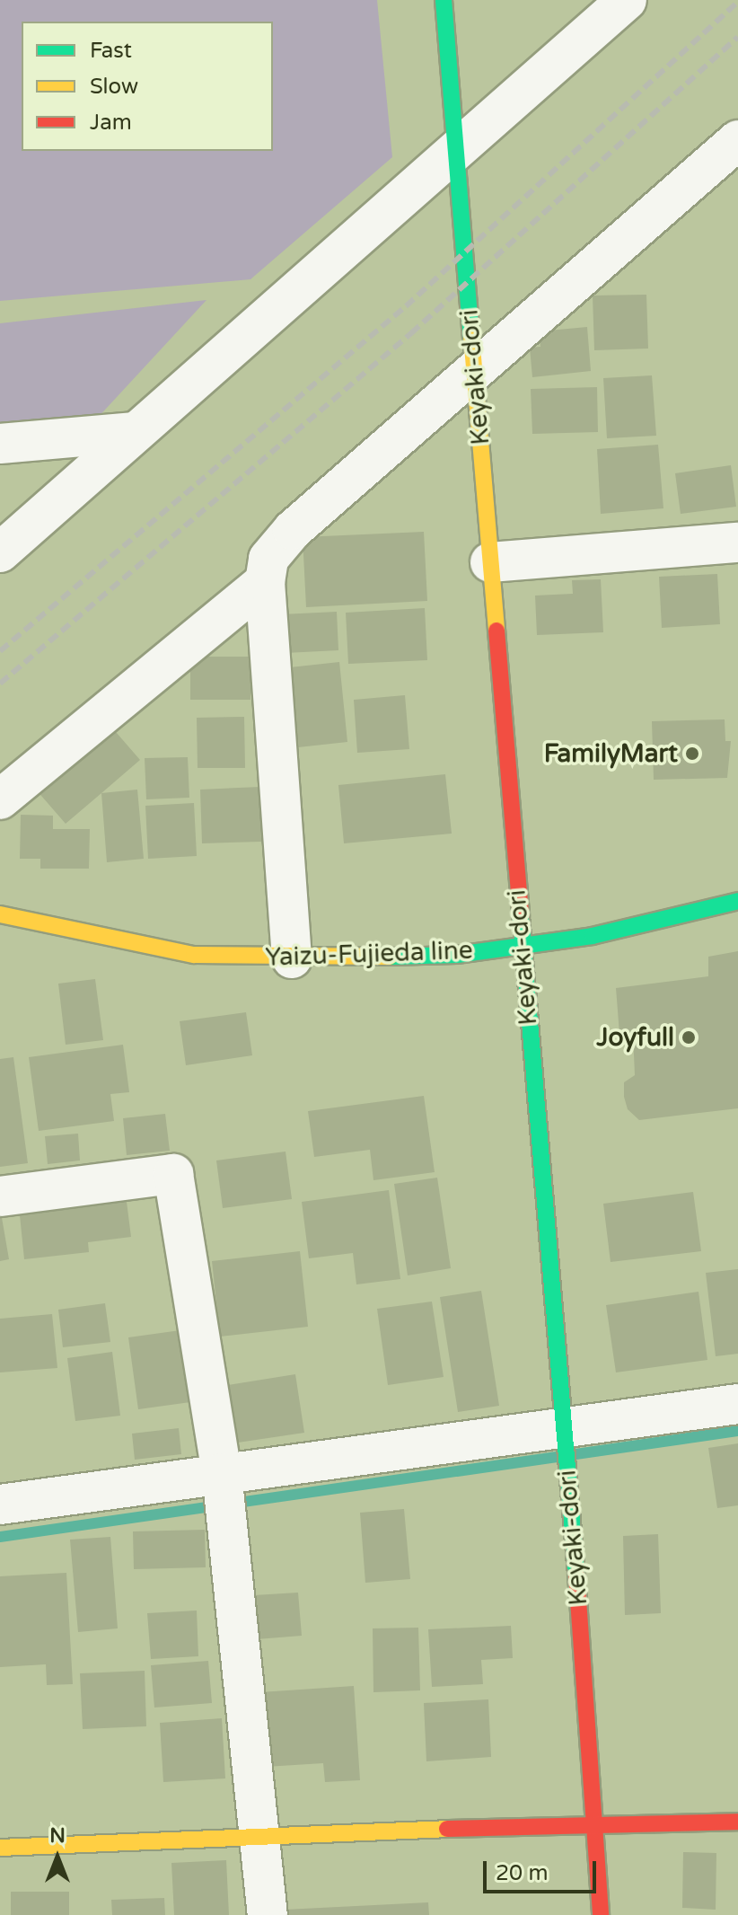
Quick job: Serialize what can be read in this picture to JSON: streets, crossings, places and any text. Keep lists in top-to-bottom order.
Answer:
{
  "streets": {
    "street": ["Keyaki-dori", "Yaizu-Fujieda line"]
  },
  "crossings": [
    ["Keyaki-dori", "Yaizu-Fujieda line"]
  ],
  "places": ["FamilyMart", "Joyfull"],
  "legend": ["Fast", "Slow", "Jam"],
  "scale_bar": "20 m",
  "north": "top"
}
